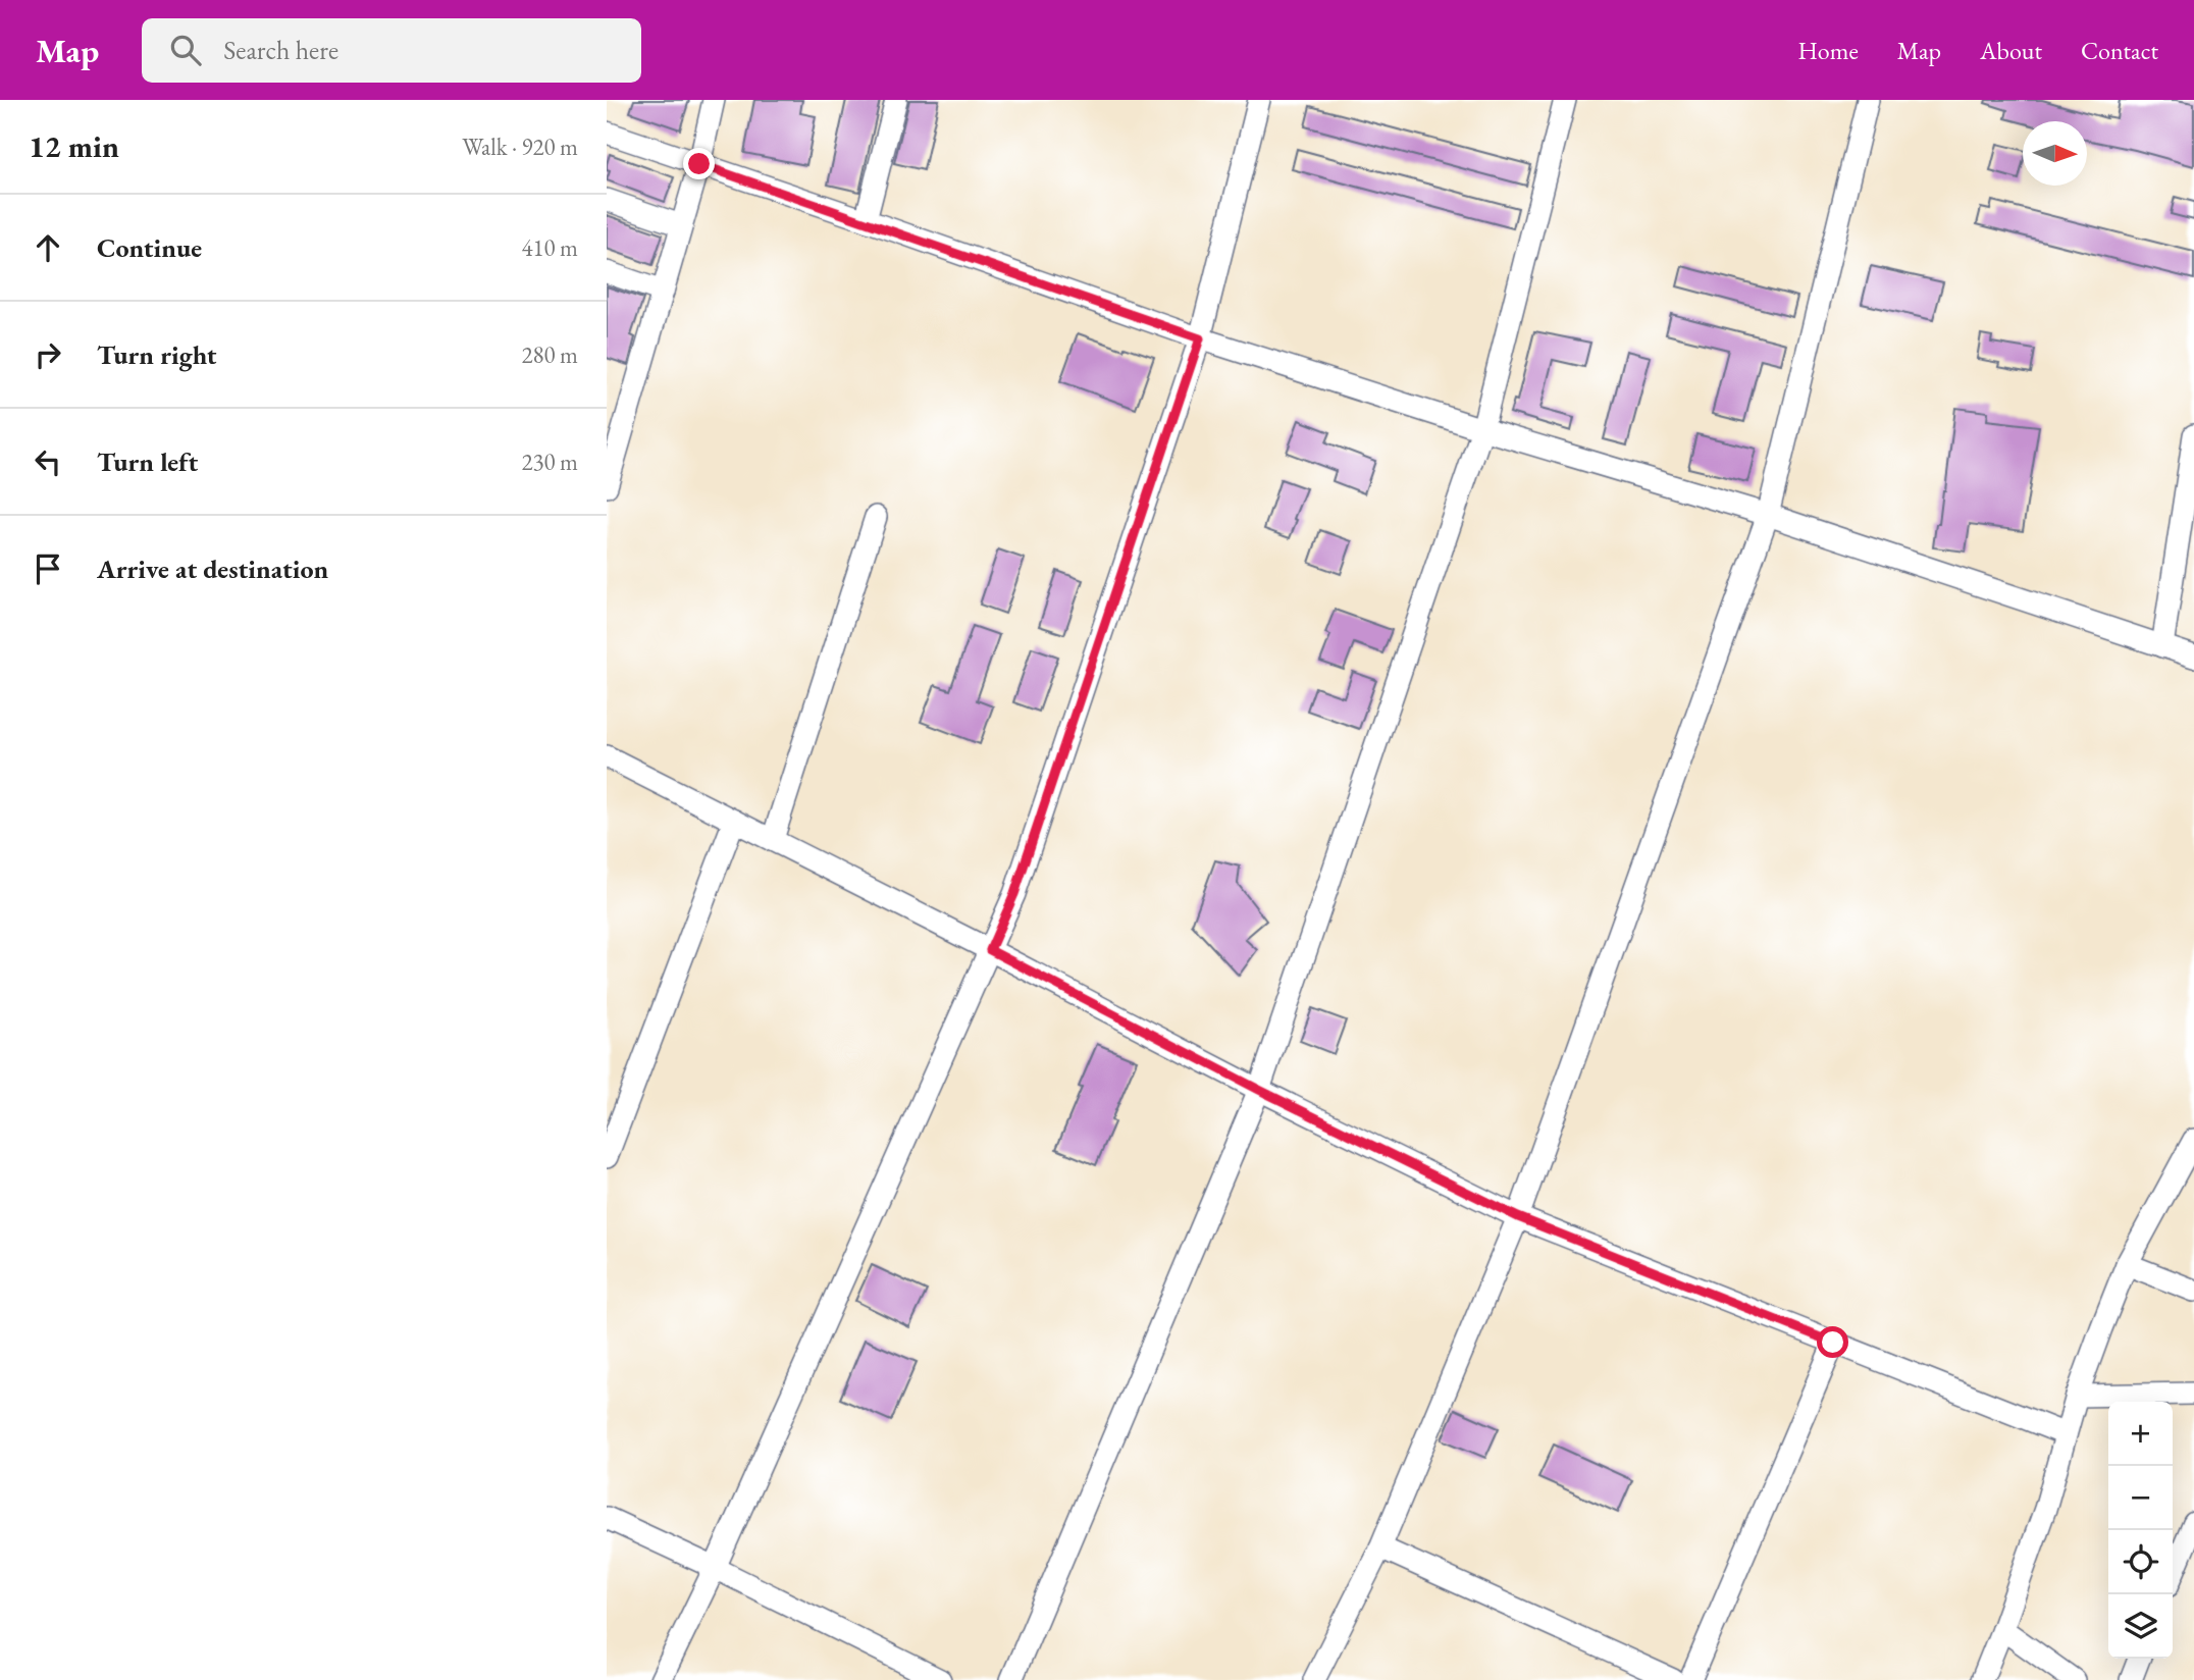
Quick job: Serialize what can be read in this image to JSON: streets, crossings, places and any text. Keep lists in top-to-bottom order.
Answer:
{
  "north": "right",
  "page": {
    "header": "Map",
    "search": "Search here",
    "nav": [
      "Home",
      "Map",
      "About",
      "Contact"
    ],
    "heading": ["12 min", "Walk · 920 m"],
    "list": [
      ["Continue", "410 m"],
      ["Turn right", "280 m"],
      ["Turn left", "230 m"],
      "Arrive at destination"
    ],
    "map_buttons": ["+", "−"]
  }
}
